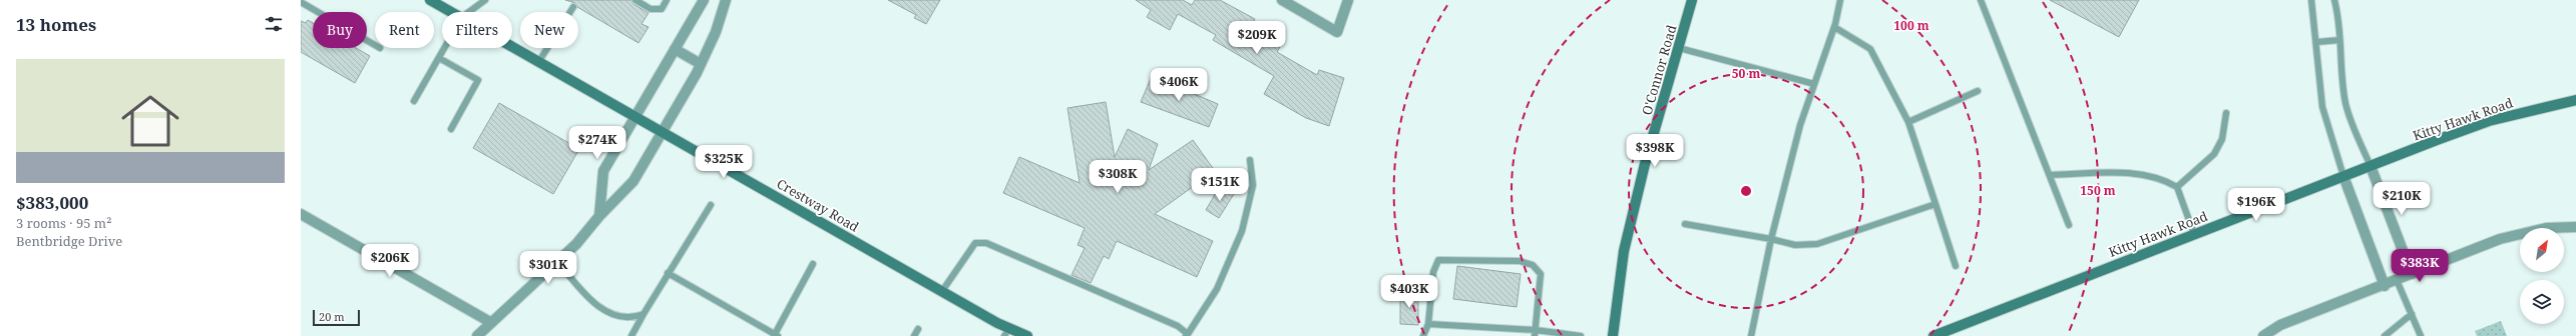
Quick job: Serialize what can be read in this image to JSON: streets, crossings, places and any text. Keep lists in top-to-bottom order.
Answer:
{
  "streets": {
    "main road": ["O'Connor Road", "Kitty Hawk Road", "Crestway Road"]
  },
  "scale_bar": "20 m",
  "north": "top right",
  "page": {
    "heading": "13 homes",
    "chip": [
      "Buy",
      "Rent",
      "Filters",
      "New"
    ],
    "price": [
      "$209K",
      "$406K",
      "$274K",
      "$398K",
      "$325K",
      "$308K",
      "$151K",
      "$210K",
      "$196K",
      "$206K",
      "$383K",
      "$301K",
      "$403K"
    ],
    "list": [
      {
        "name": "$383,000",
        "note": "3 rooms · 95 m² · Bentbridge Drive"
      }
    ],
    "scale": "20 m"
  },
  "rings": ["100 m", "50 m", "150 m"]
}
